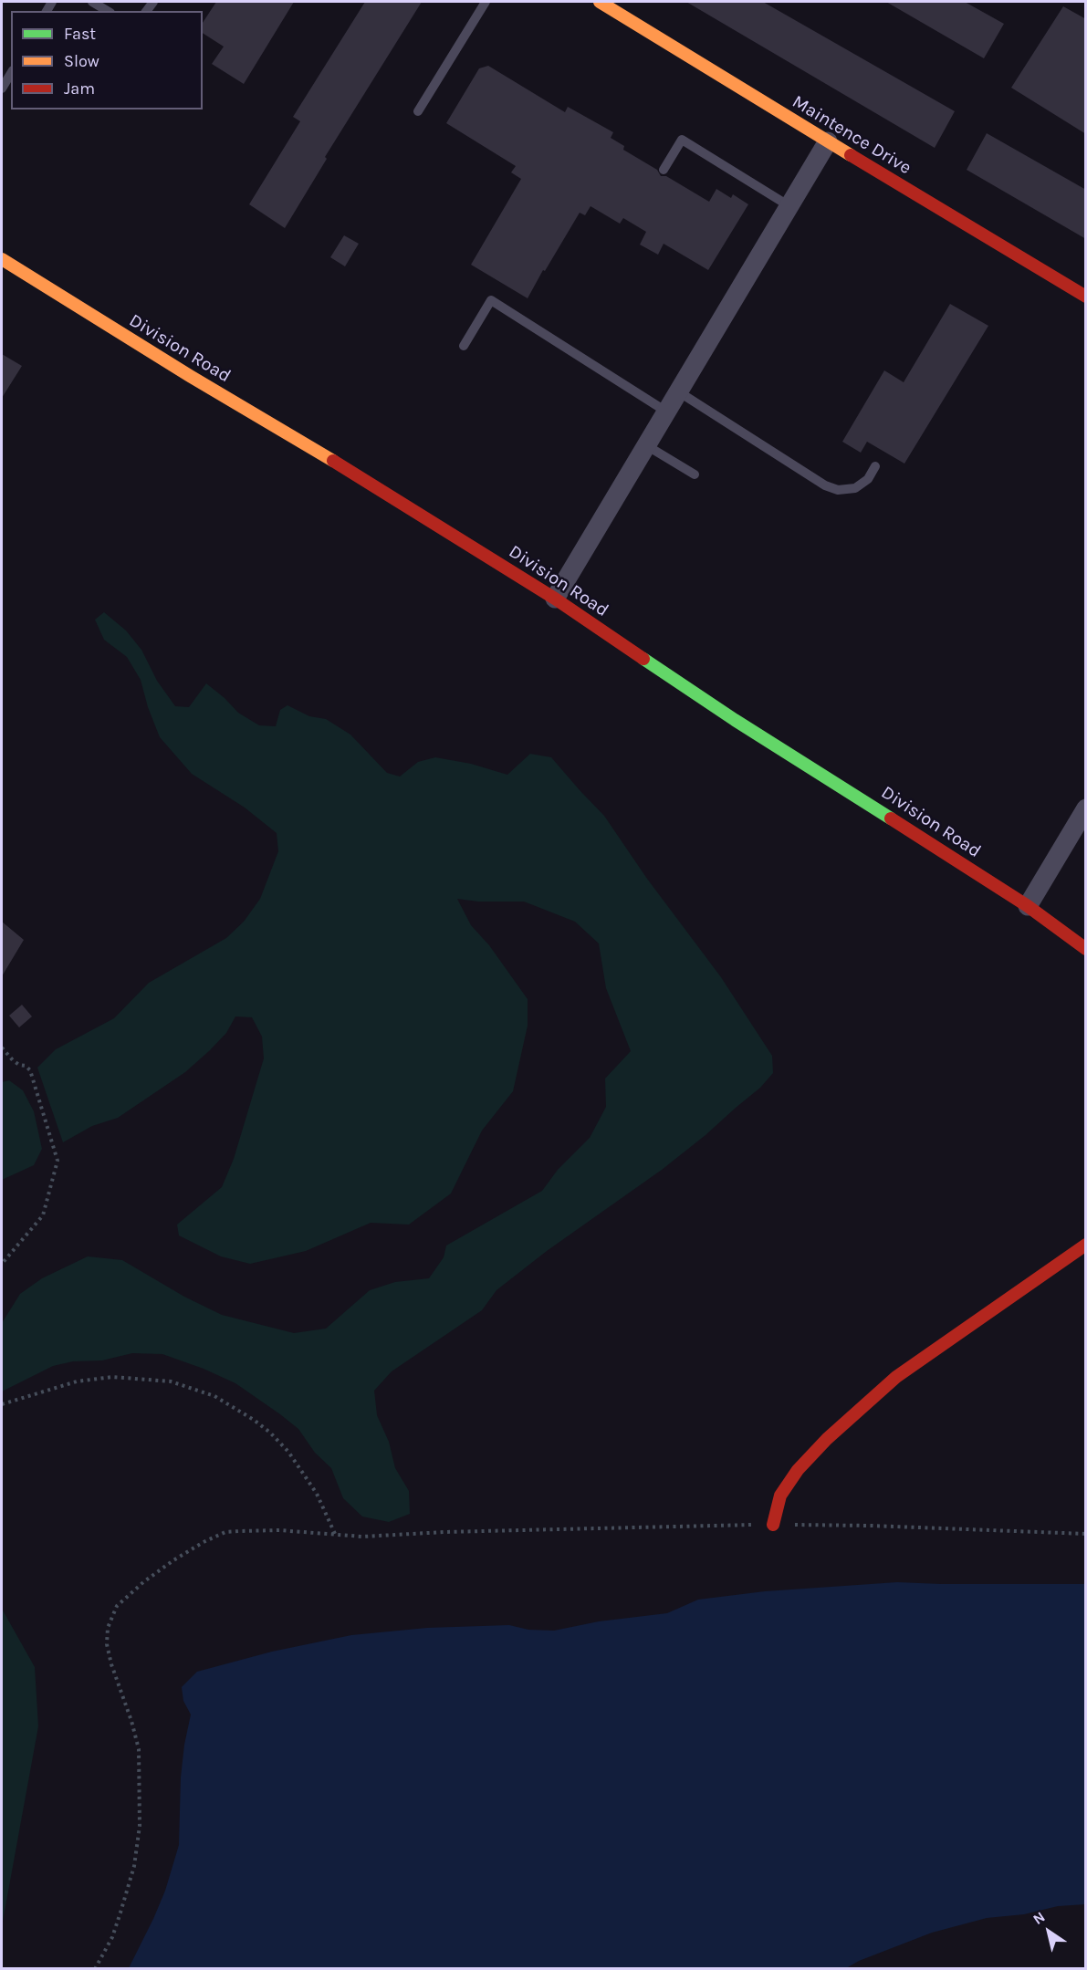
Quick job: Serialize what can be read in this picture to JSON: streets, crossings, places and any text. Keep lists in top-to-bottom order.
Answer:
{
  "streets": {
    "street": ["Maintence Drive", "Division Road"]
  },
  "legend": ["Fast", "Slow", "Jam"],
  "north": "top left"
}
